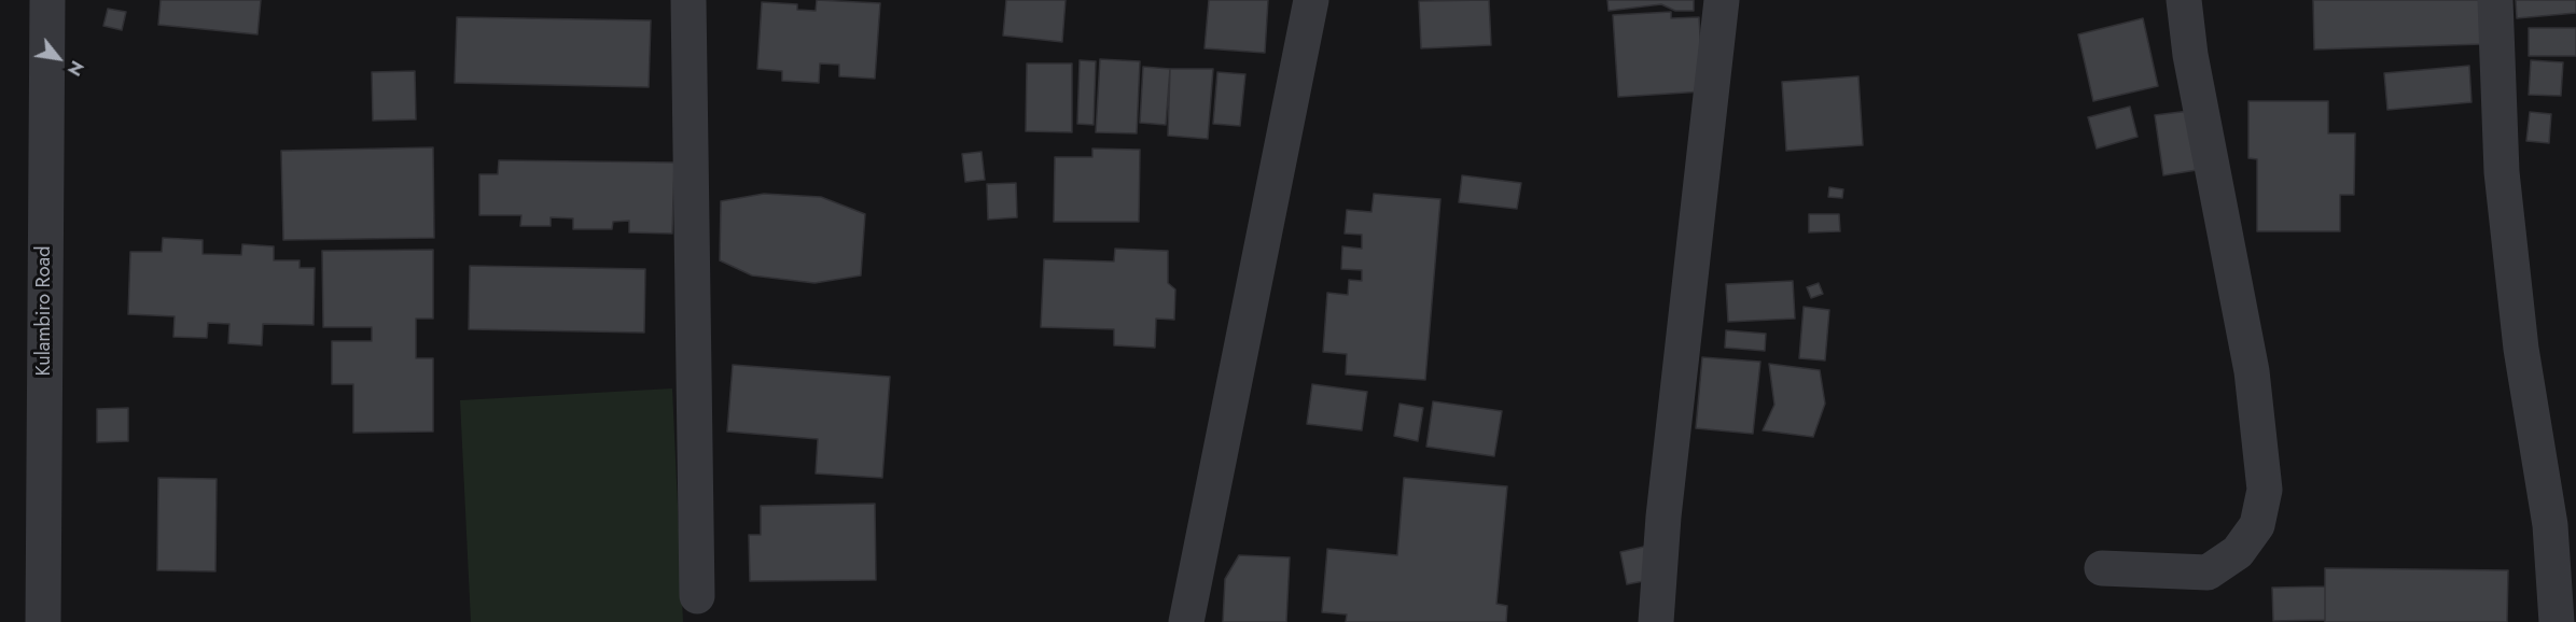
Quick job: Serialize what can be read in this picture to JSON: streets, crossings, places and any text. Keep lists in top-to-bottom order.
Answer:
{
  "streets": {
    "street": ["Kulambiro Road"]
  },
  "north": "bottom right"
}
